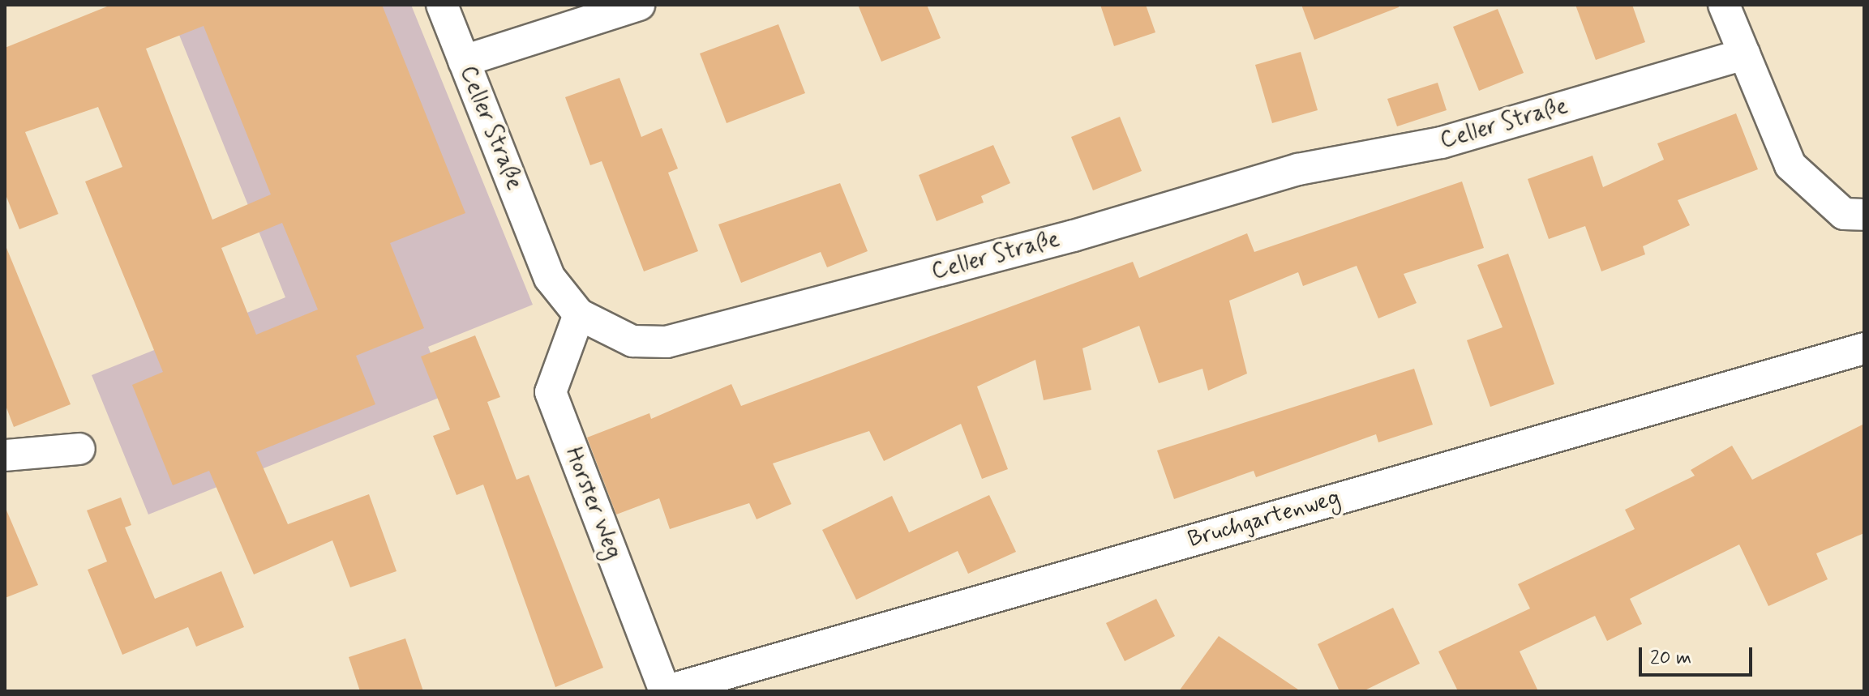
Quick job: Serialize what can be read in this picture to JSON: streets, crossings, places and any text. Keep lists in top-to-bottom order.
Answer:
{
  "streets": {
    "street": ["Celler Straße", "Horster Weg", "Bruchgartenweg"]
  },
  "crossings": [
    ["Celler Straße", "Horster Weg"],
    ["Horster Weg", "Bruchgartenweg"]
  ],
  "scale_bar": "20 m"
}
